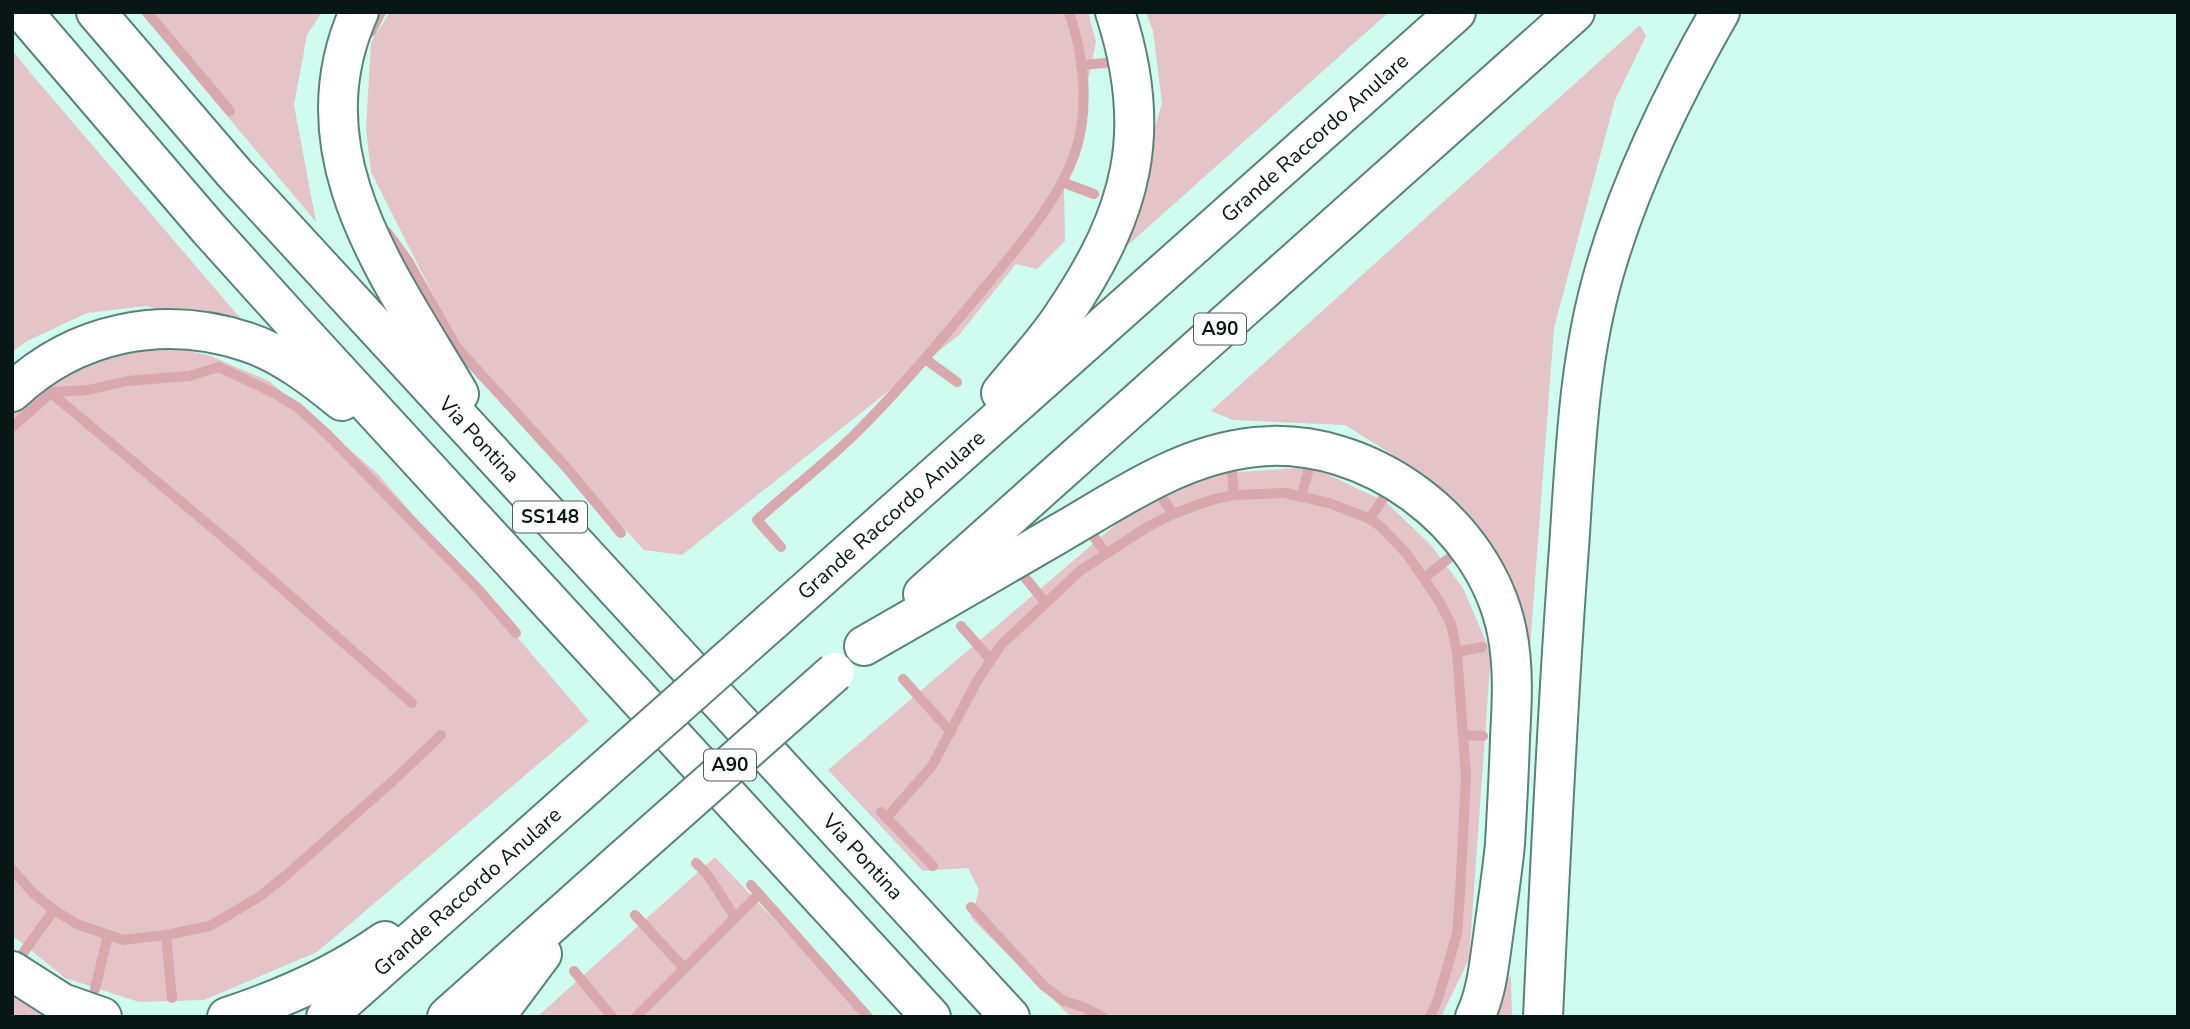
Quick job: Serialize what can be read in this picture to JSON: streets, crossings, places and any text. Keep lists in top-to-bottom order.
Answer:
{
  "streets": {
    "highway": [
      "Grande Raccordo Anulare",
      "A90",
      "Via Pontina",
      "SS148"
    ]
  }
}
